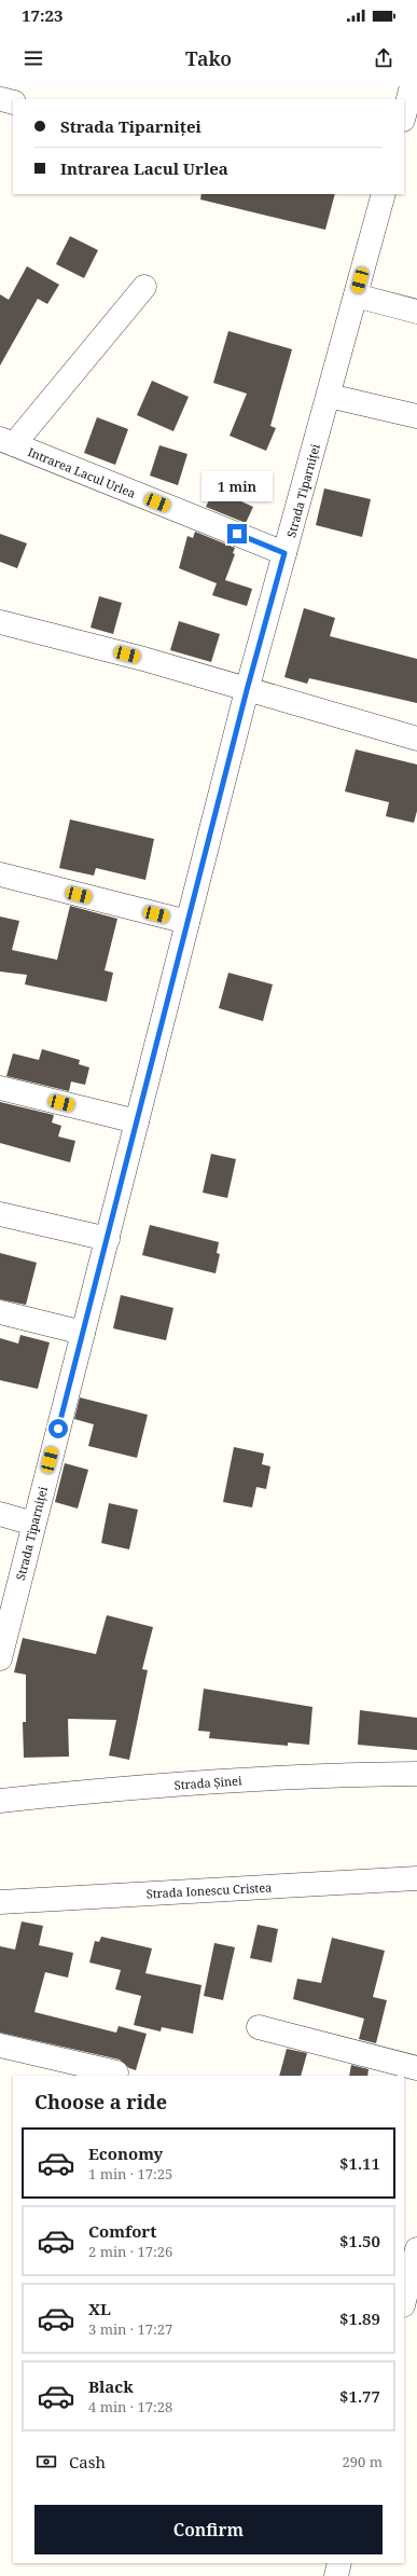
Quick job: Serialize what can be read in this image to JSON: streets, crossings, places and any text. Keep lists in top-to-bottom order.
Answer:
{
  "streets": {
    "street": [
      "Intrarea Lacul Urlea",
      "Strada Tiparniței",
      "Strada Șinei",
      "Strada Ionescu Cristea"
    ]
  },
  "crossings": [
    ["Intrarea Lacul Urlea", "Strada Tiparniței"]
  ],
  "page": {
    "status": "17:23",
    "header": "Tako",
    "banner": ["Strada Tiparniței", "Intrarea Lacul Urlea"],
    "bubble": "1 min",
    "heading": "Choose a ride",
    "list": [
      {
        "name": "Economy",
        "note": "1 min · 17:25",
        "value": "$1.11"
      },
      {
        "name": "Comfort",
        "note": "2 min · 17:26",
        "value": "$1.50"
      },
      {
        "name": "XL",
        "note": "3 min · 17:27",
        "value": "$1.89"
      },
      {
        "name": "Black",
        "note": "4 min · 17:28",
        "value": "$1.77"
      }
    ],
    "pay": ["Cash", "290 m"],
    "buttons": "Confirm"
  }
}
